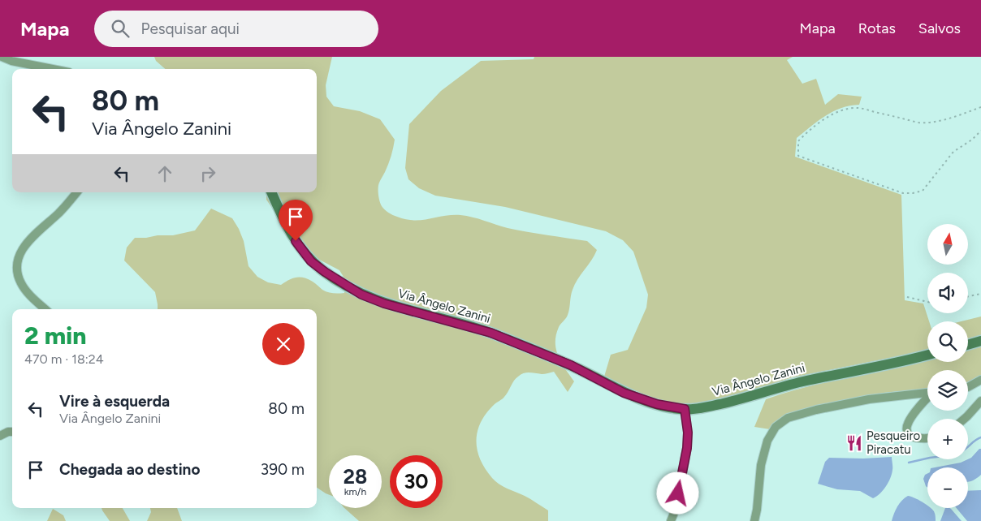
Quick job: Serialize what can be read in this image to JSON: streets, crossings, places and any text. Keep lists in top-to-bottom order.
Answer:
{
  "streets": {
    "street": ["Via Ângelo Zanini"]
  },
  "places": {
    "restaurant": ["Pesqueiro Piracatu"]
  },
  "north": "top",
  "page": {
    "header": "Mapa",
    "search": "Pesquisar aqui",
    "nav": ["Mapa", "Rotas", "Salvos"],
    "turn": ["80 m", "Via Ângelo Zanini"],
    "map_buttons": ["+", "−"],
    "heading": ["2 min", "470 m · 18:24"],
    "list": [
      {
        "name": "Vire à esquerda",
        "note": "Via Ângelo Zanini",
        "value": "80 m"
      },
      {
        "name": "Chegada ao destino",
        "value": "390 m"
      }
    ],
    "speed": "28 km/h",
    "limit": "30"
  }
}
